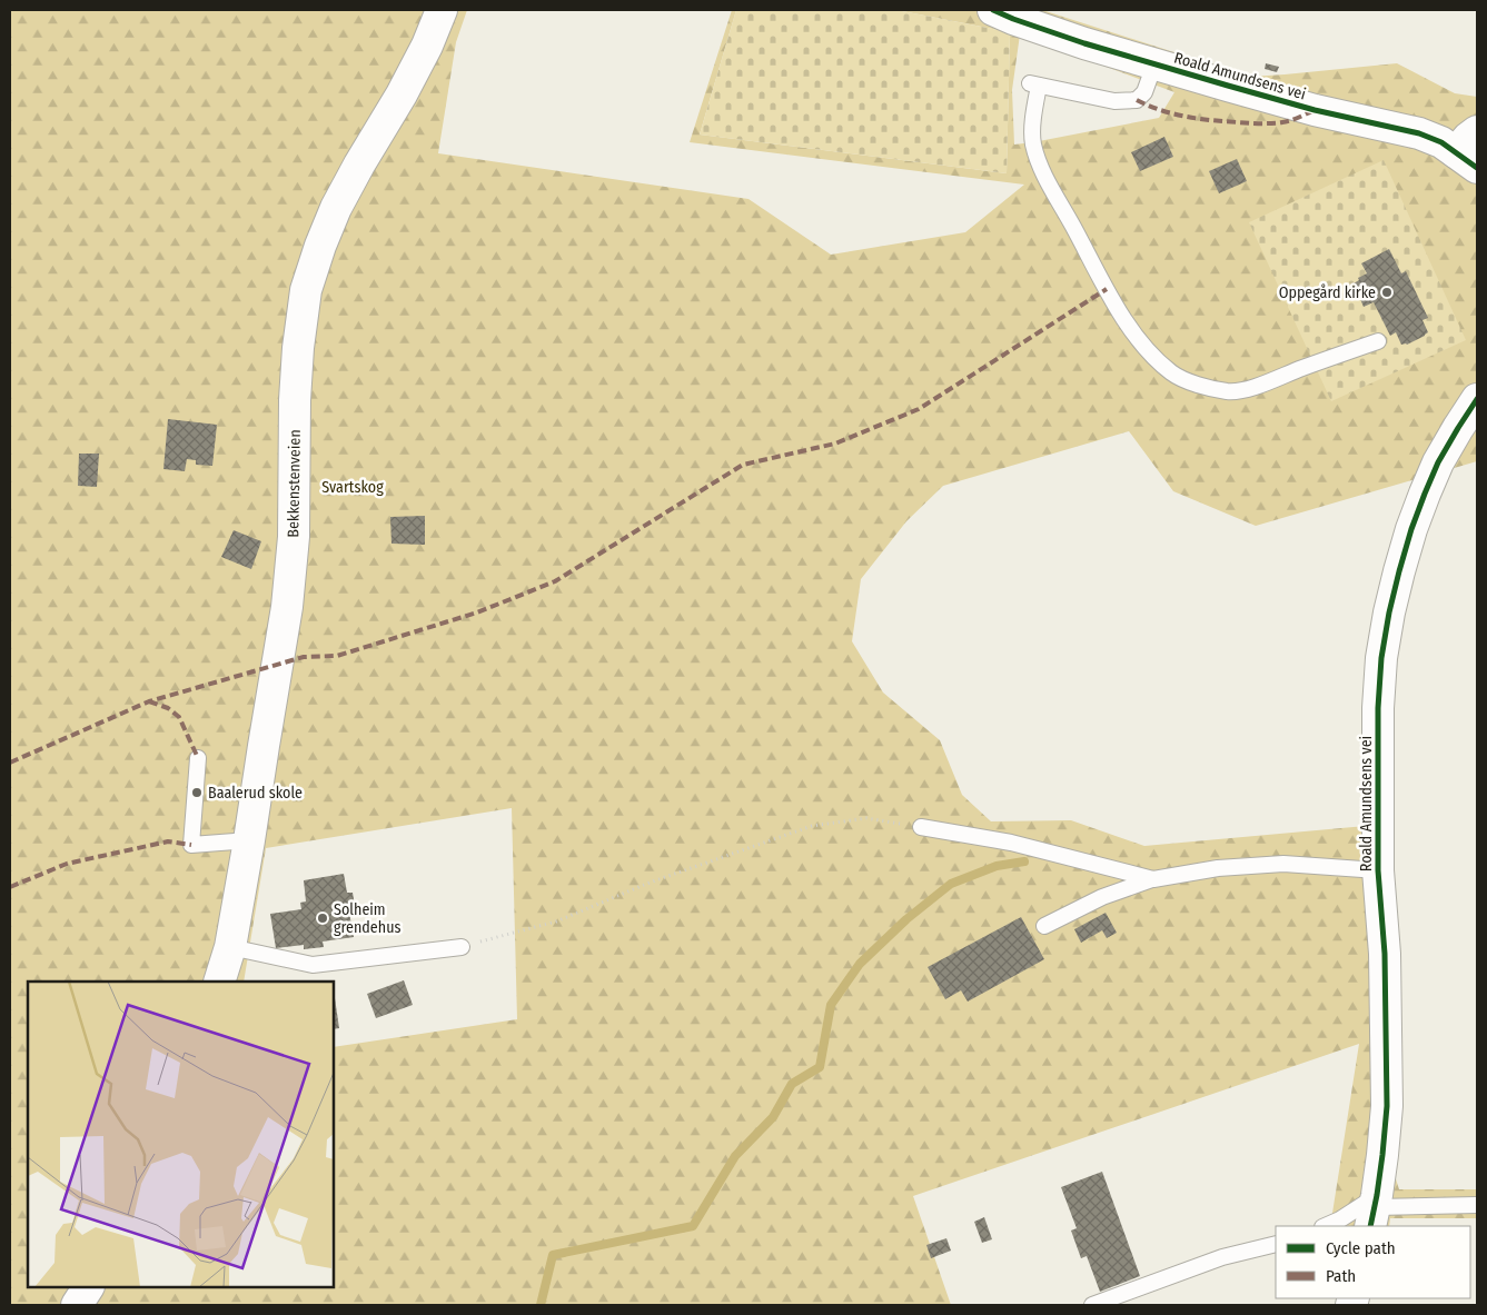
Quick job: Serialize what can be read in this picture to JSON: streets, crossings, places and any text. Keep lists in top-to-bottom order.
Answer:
{
  "streets": {
    "street": ["Roald Amundsens vei", "Bekkenstenveien"]
  },
  "parks": ["Svartskog"],
  "places": ["Oppegård kirke", "Baalerud skole", "Solheim grendehus"],
  "legend": ["Cycle path", "Path"]
}
